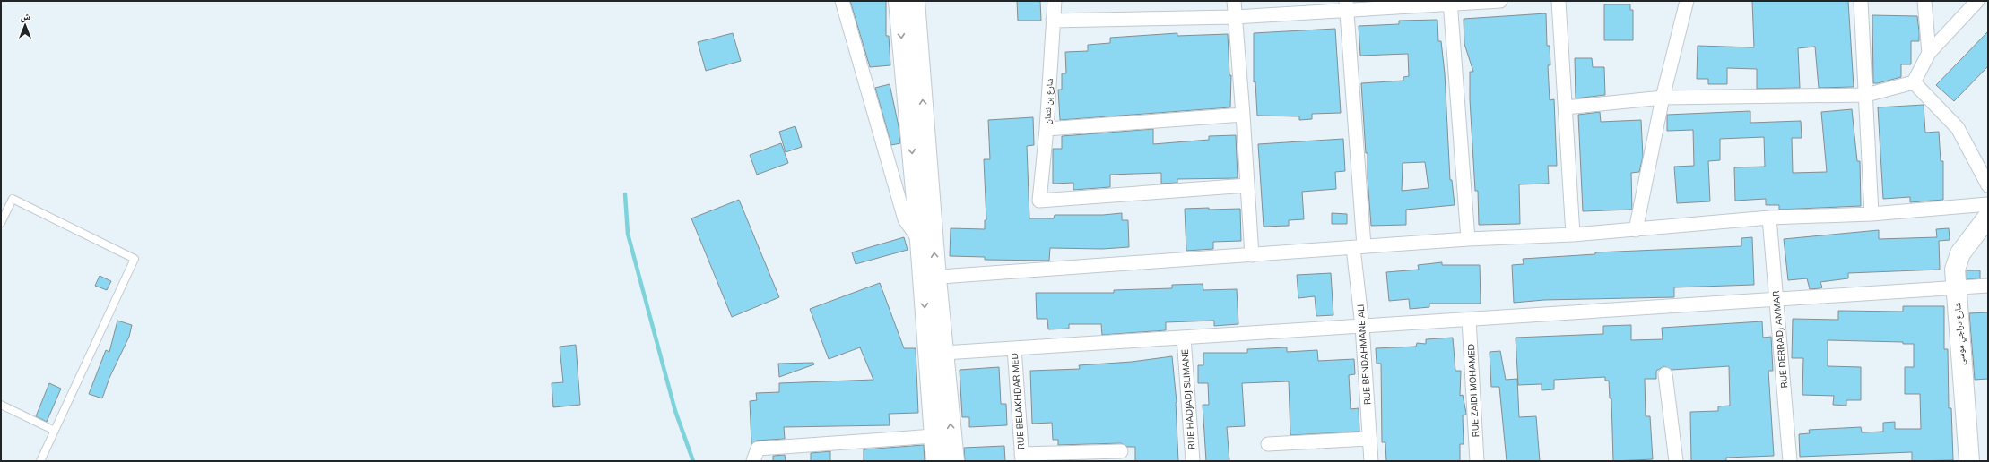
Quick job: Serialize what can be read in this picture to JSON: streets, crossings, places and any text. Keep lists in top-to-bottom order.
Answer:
{
  "streets": {
    "main road": ["شارع دراجي موسى"],
    "street": [
      "شارع بن نثمان",
      "RUE DERRADJ AMMAR",
      "RUE BENDAHMANE ALI",
      "RUE ZAIDI MOHAMED",
      "RUE HADJADJ SLIMANE",
      "RUE BELAKHDAR MED"
    ]
  },
  "north": "top"
}
